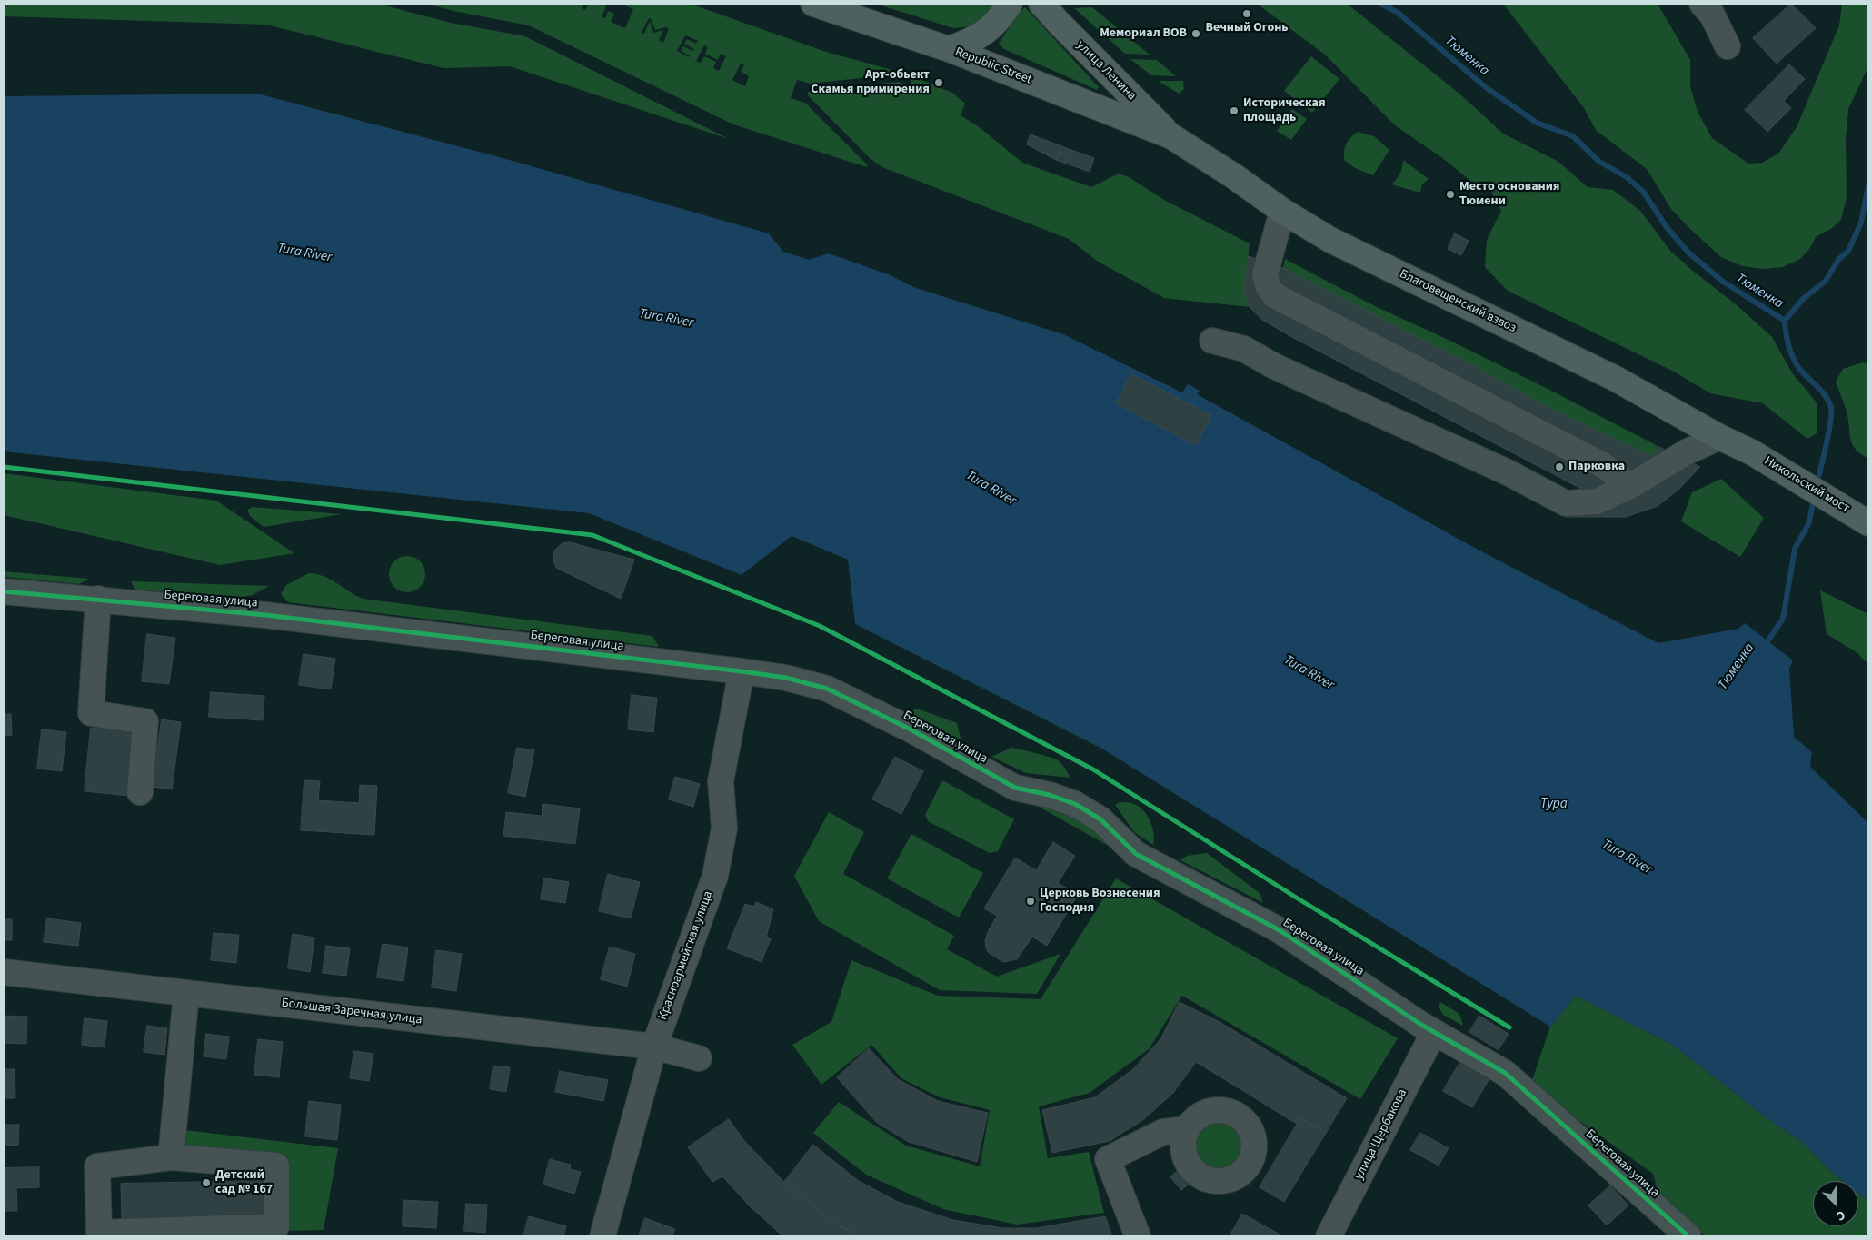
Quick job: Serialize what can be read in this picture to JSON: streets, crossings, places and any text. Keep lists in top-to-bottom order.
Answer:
{
  "streets": {
    "main road": [
      "Republic Street",
      "улица Ленина",
      "Благовещенский взвоз",
      "Никольский мост"
    ],
    "street": [
      "Береговая улица",
      "Красноармейская улица",
      "Большая Заречная улица",
      "улица Щербакова"
    ]
  },
  "crossings": [
    ["Republic Street", "улица Ленина"],
    ["Republic Street", "Благовещенский взвоз"],
    ["улица Ленина", "Благовещенский взвоз"],
    ["Благовещенский взвоз", "Никольский мост"],
    ["Береговая улица", "Красноармейская улица"],
    ["Береговая улица", "улица Щербакова"],
    ["Красноармейская улица", "Большая Заречная улица"]
  ],
  "water": ["Тюменка", "Tura River", "Тура"],
  "places": [
    "Вечный Огонь",
    "Мемориал ВОВ",
    "Арт-обьект Скамья примирения",
    "Историческая площадь",
    "Место основания Тюмени",
    "Парковка",
    "Церковь Вознесения Господня",
    "Детский сад № 167"
  ],
  "north": "bottom right"
}
